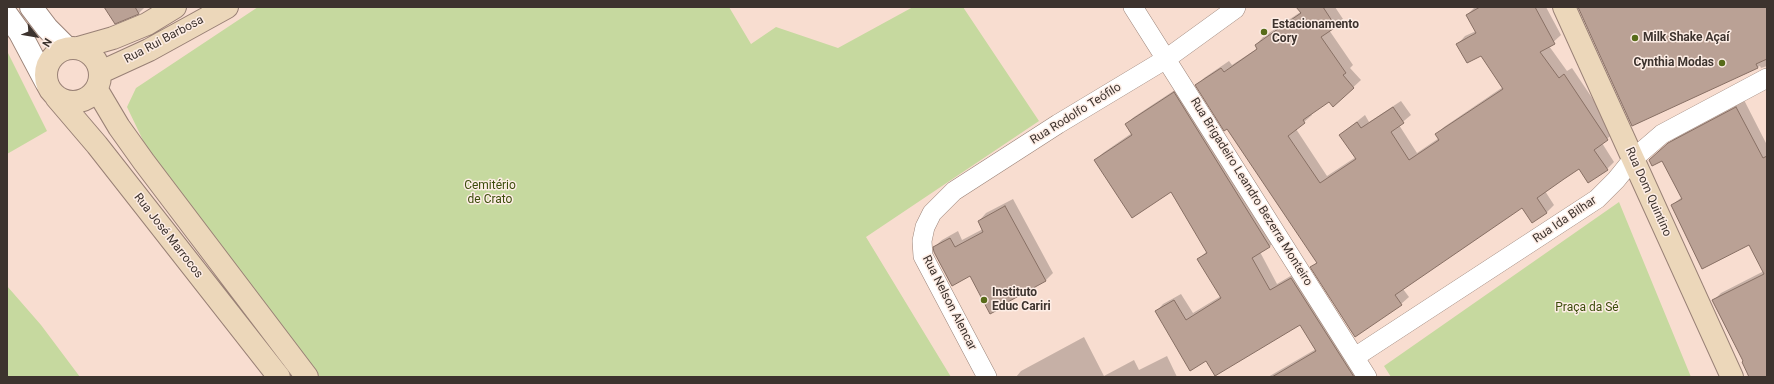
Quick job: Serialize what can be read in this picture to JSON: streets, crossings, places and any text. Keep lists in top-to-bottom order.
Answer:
{
  "streets": {
    "main road": ["Rua Rui Barbosa", "Rua Dom Quintino", "Rua José Marrocos"],
    "street": [
      "Rua Rodolfo Teófilo",
      "Rua Brigadeiro Leandro Bezerra Monteiro",
      "Rua Ida Bilhar",
      "Rua Nelson Alencar"
    ]
  },
  "crossings": [
    ["Rua Rui Barbosa", "Rua José Marrocos"],
    ["Rua Rodolfo Teófilo", "Rua Brigadeiro Leandro Bezerra Monteiro"],
    ["Rua Rodolfo Teófilo", "Rua Nelson Alencar"],
    ["Rua Brigadeiro Leandro Bezerra Monteiro", "Rua Ida Bilhar"],
    ["Rua Dom Quintino", "Rua Ida Bilhar"]
  ],
  "parks": ["Cemitério de Crato", "Praça da Sé"],
  "places": [
    "Estacionamento Cory",
    "Milk Shake Açaí",
    "Cynthia Modas",
    "Instituto Educ Cariri"
  ],
  "north": "bottom right"
}
